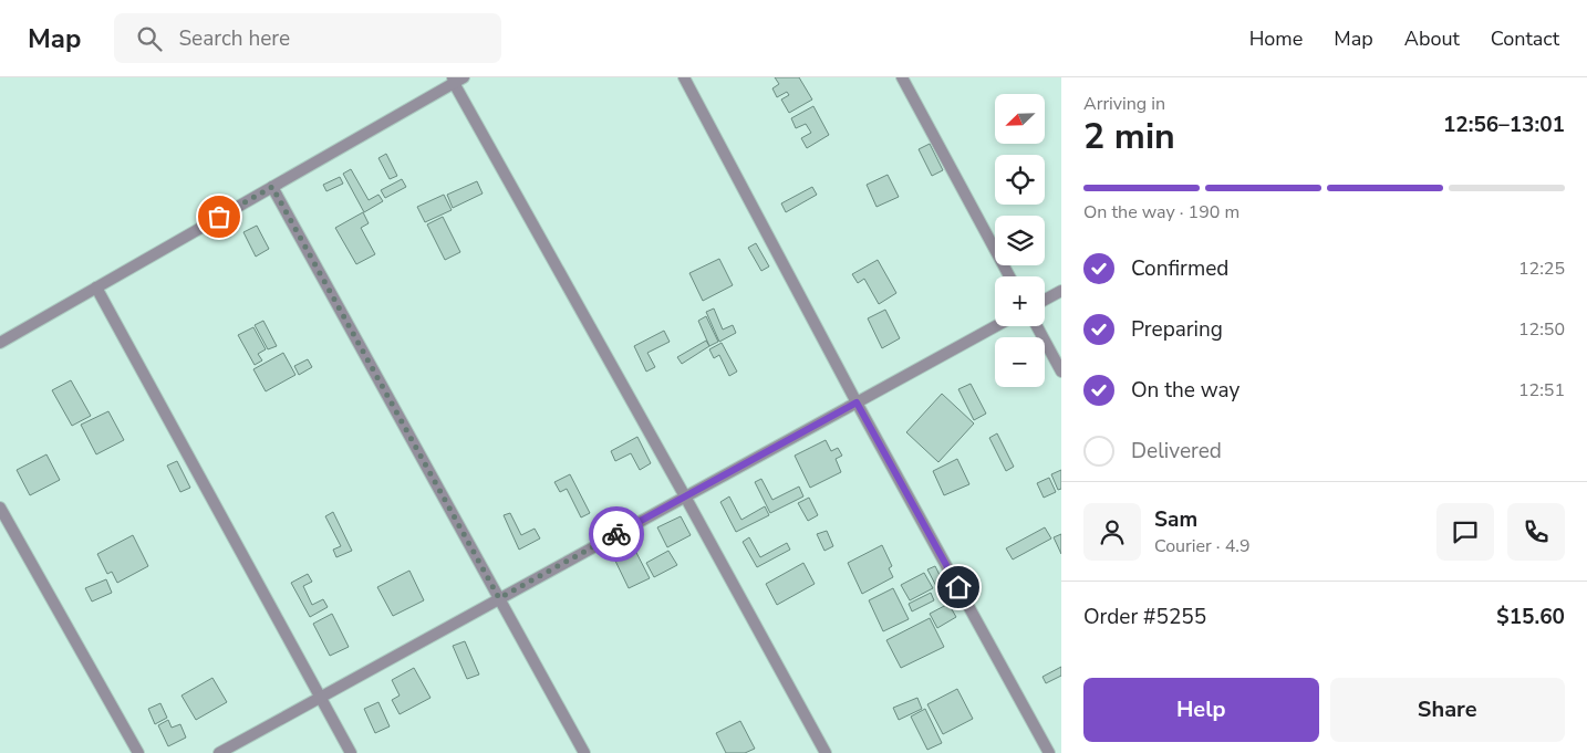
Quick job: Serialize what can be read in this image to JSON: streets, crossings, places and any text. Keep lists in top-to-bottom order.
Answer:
{
  "north": "bottom left",
  "page": {
    "header": "Map",
    "search": "Search here",
    "nav": [
      "Home",
      "Map",
      "About",
      "Contact"
    ],
    "heading": ["2 min", "Arriving in", "12:56–13:01"],
    "panel": [
      "Sam",
      "Courier · 4.9",
      "Order #5255",
      "$15.60"
    ],
    "map_buttons": ["+", "−"],
    "bar": "On the way · 190 m",
    "list": [
      ["Confirmed", "12:25"],
      ["Preparing", "12:50"],
      ["On the way", "12:51"],
      "Delivered"
    ],
    "buttons": ["Help", "Share"]
  }
}
